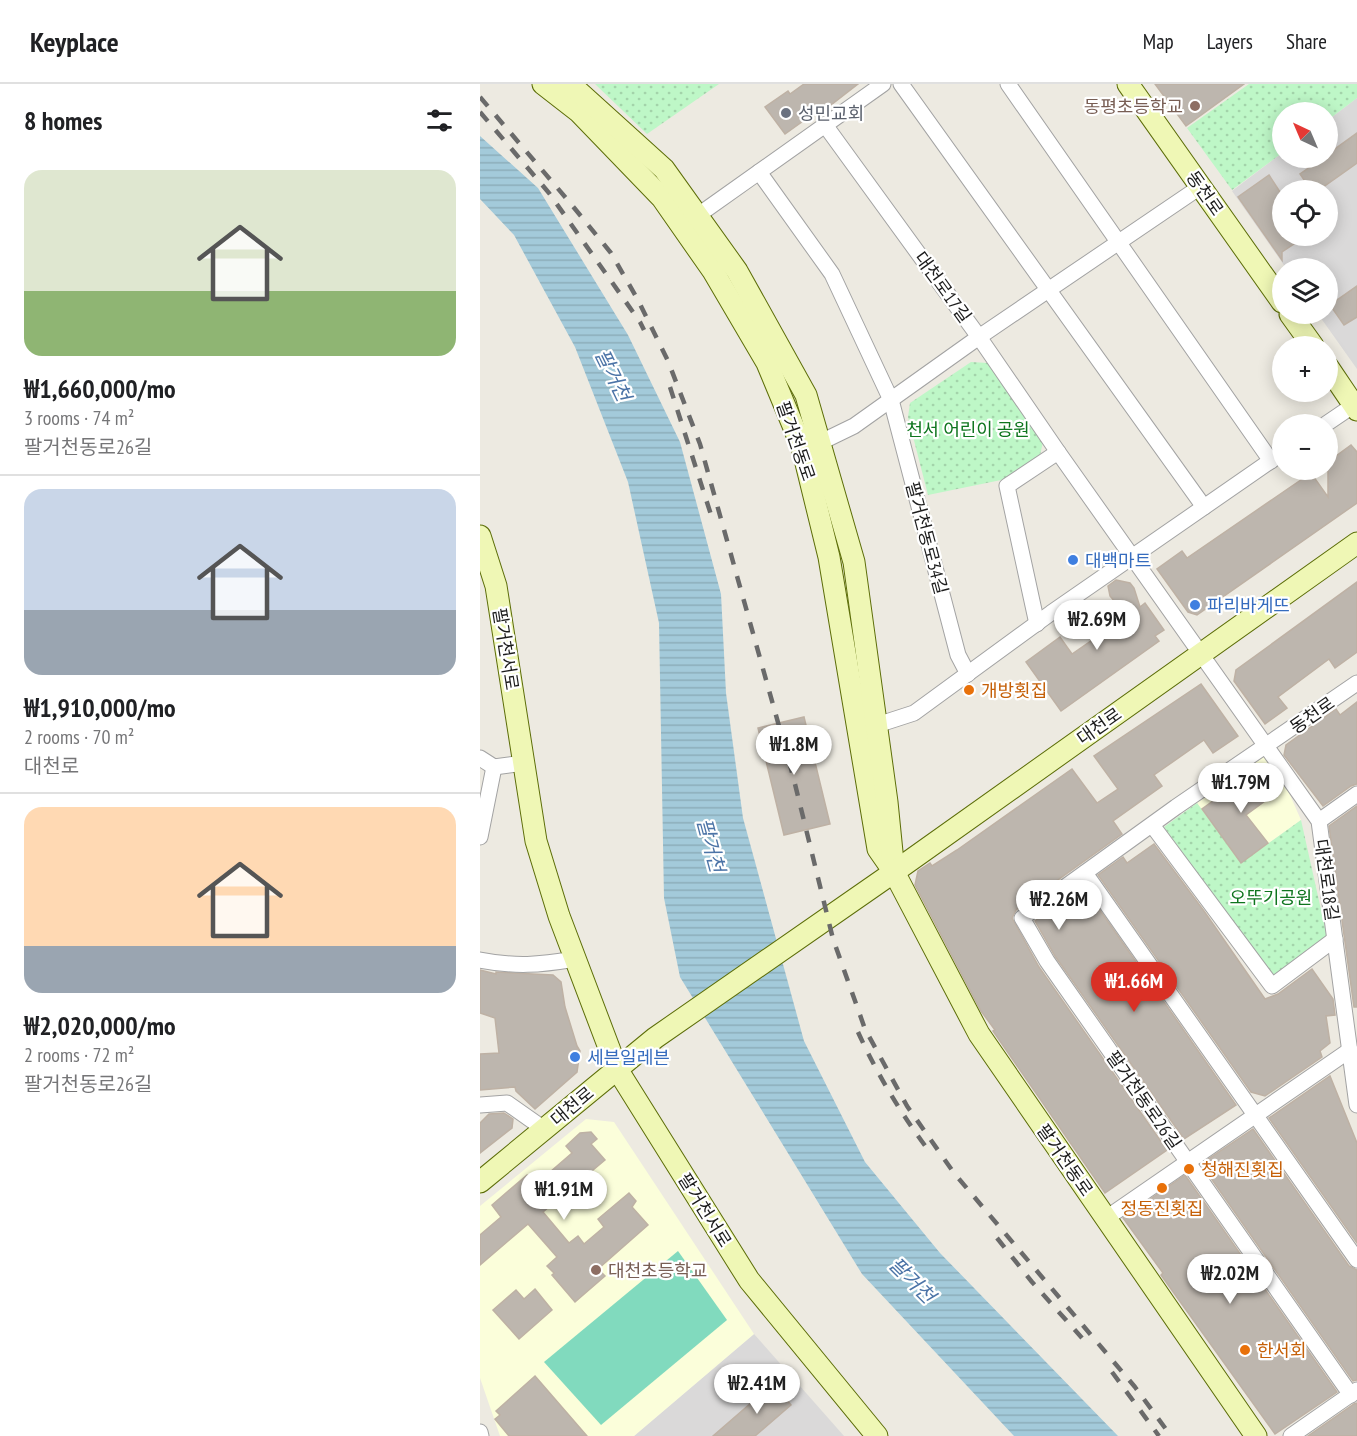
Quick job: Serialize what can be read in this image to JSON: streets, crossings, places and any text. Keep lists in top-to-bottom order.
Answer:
{
  "streets": {
    "main road": [
      "동천로",
      "팔거천동로",
      "팔거천서로",
      "대천로"
    ],
    "street": [
      "대천로17길",
      "팔거천동로34길",
      "대천로18길",
      "팔거천동로26길"
    ]
  },
  "crossings": [
    ["동천로", "대천로18길"],
    ["대천로17길", "대천로"],
    ["대천로17길", "대천로18길"],
    ["팔거천동로", "대천로"],
    ["팔거천동로", "팔거천동로26길"],
    ["팔거천서로", "대천로"],
    ["대천로", "대천로18길"],
    ["대천로18길", "팔거천동로26길"]
  ],
  "water": ["팔거천"],
  "parks": ["천서 어린이 공원", "오뚜기공원"],
  "places": [
    "동평초등학교",
    "성민교회",
    "대백마트",
    "파리바게뜨",
    "개방횟집",
    "세븐일레븐",
    "청해진횟집",
    "정동진횟집",
    "대천초등학교",
    "한서회"
  ],
  "north": "top left",
  "page": {
    "header": "Keyplace",
    "nav": ["Map", "Layers", "Share"],
    "heading": "8 homes",
    "map_buttons": ["+", "−"],
    "list": [
      {
        "name": "₩1,660,000/mo",
        "note": "3 rooms · 74 m² · 팔거천동로26길"
      },
      {
        "name": "₩1,910,000/mo",
        "note": "2 rooms · 70 m² · 대천로"
      },
      {
        "name": "₩2,020,000/mo",
        "note": "2 rooms · 72 m² · 팔거천동로26길"
      }
    ],
    "price": [
      "₩2.69M",
      "₩1.8M",
      "₩1.79M",
      "₩2.26M",
      "₩1.66M",
      "₩1.91M",
      "₩2.02M",
      "₩2.41M"
    ]
  }
}
